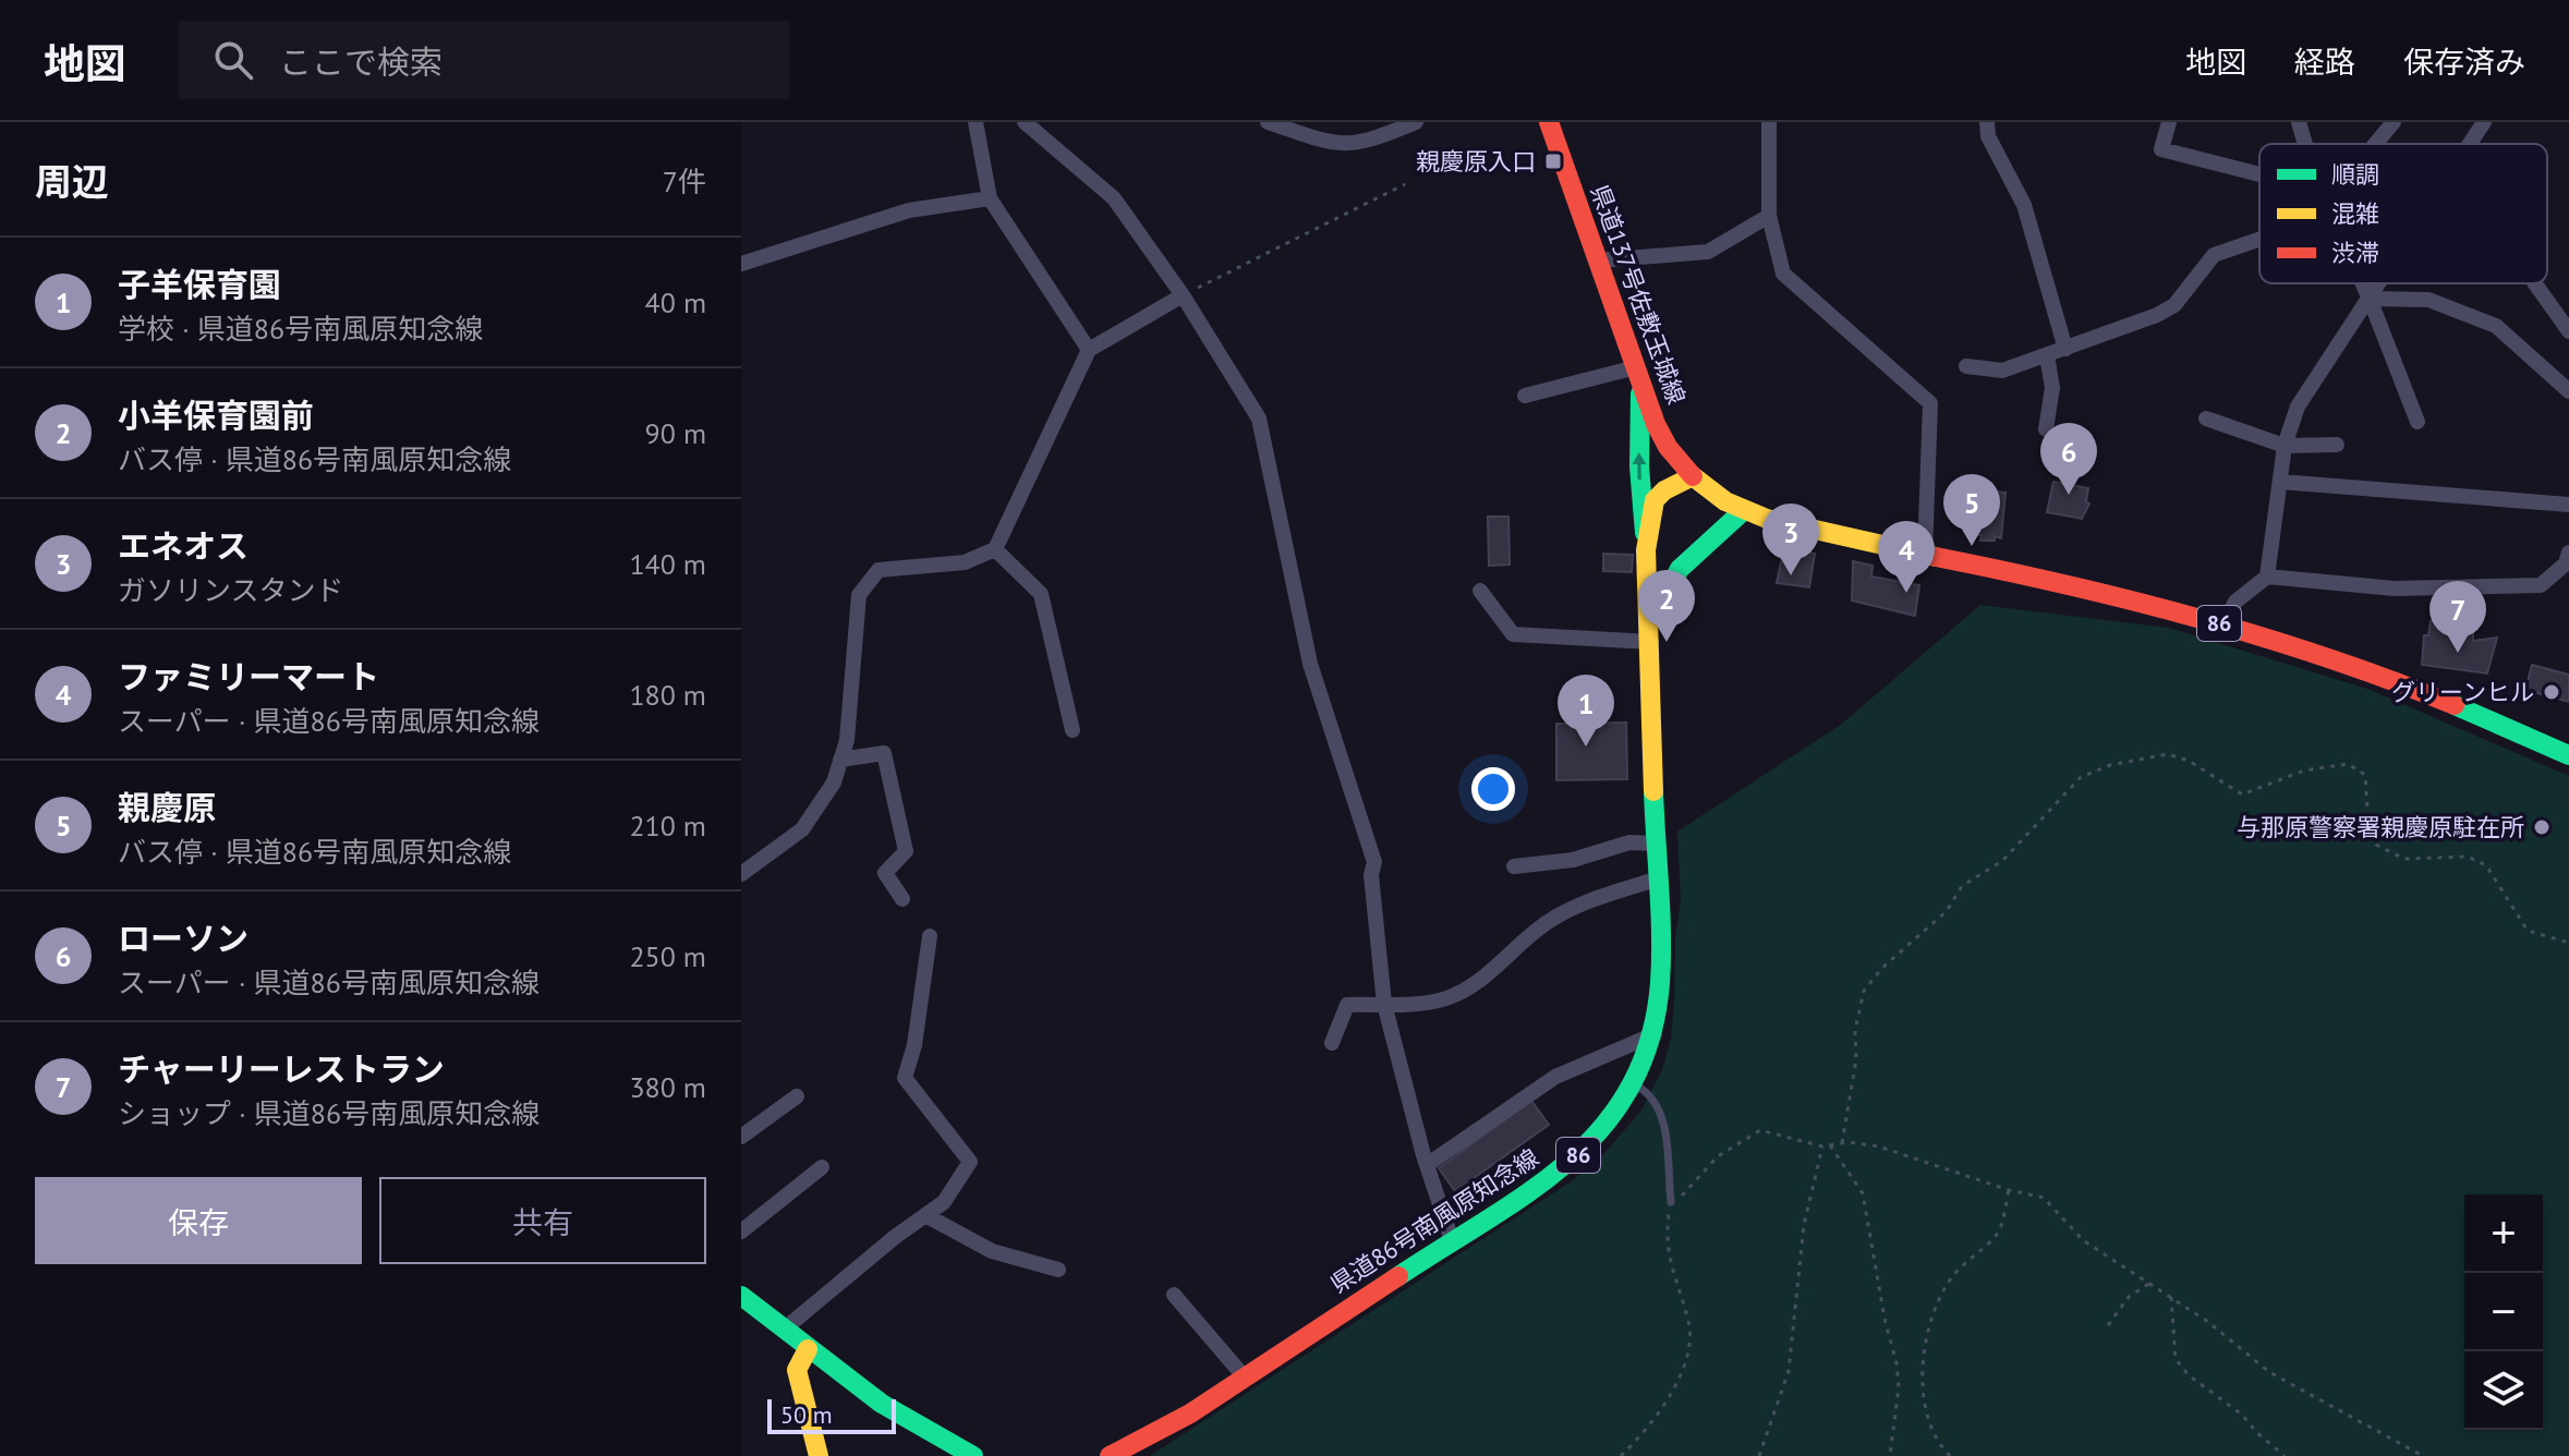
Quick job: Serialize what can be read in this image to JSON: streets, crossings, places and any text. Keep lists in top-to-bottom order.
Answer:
{
  "streets": {
    "main road": ["県道137号佐敷玉城線", "86", "県道86号南風原知念線"]
  },
  "crossings": [
    ["県道137号佐敷玉城線", "86"],
    ["県道137号佐敷玉城線", "県道86号南風原知念線"],
    ["86", "県道86号南風原知念線"]
  ],
  "places": {
    "transit": ["親慶原入口"],
    "other": ["グリーンヒル", "与那原警察署親慶原駐在所"]
  },
  "legend": ["順調", "混雑", "渋滞"],
  "scale_bar": "50 m",
  "page": {
    "header": "地図",
    "search": "ここで検索",
    "nav": ["地図", "経路", "保存済み"],
    "heading": ["周辺", "7件"],
    "list": [
      {
        "mark": "1",
        "name": "子羊保育園",
        "note": "学校 · 県道86号南風原知念線",
        "value": "40 m"
      },
      {
        "mark": "2",
        "name": "小羊保育園前",
        "note": "バス停 · 県道86号南風原知念線",
        "value": "90 m"
      },
      {
        "mark": "3",
        "name": "エネオス",
        "note": "ガソリンスタンド",
        "value": "140 m"
      },
      {
        "mark": "4",
        "name": "ファミリーマート",
        "note": "スーパー · 県道86号南風原知念線",
        "value": "180 m"
      },
      {
        "mark": "5",
        "name": "親慶原",
        "note": "バス停 · 県道86号南風原知念線",
        "value": "210 m"
      },
      {
        "mark": "6",
        "name": "ローソン",
        "note": "スーパー · 県道86号南風原知念線",
        "value": "250 m"
      },
      {
        "mark": "7",
        "name": "チャーリーレストラン",
        "note": "ショップ · 県道86号南風原知念線",
        "value": "380 m"
      }
    ],
    "pins": [
      "6",
      "5",
      "3",
      "4",
      "2",
      "7",
      "1"
    ],
    "buttons": ["保存", "共有"],
    "map_buttons": ["+", "−"],
    "scale": "50 m"
  }
}
